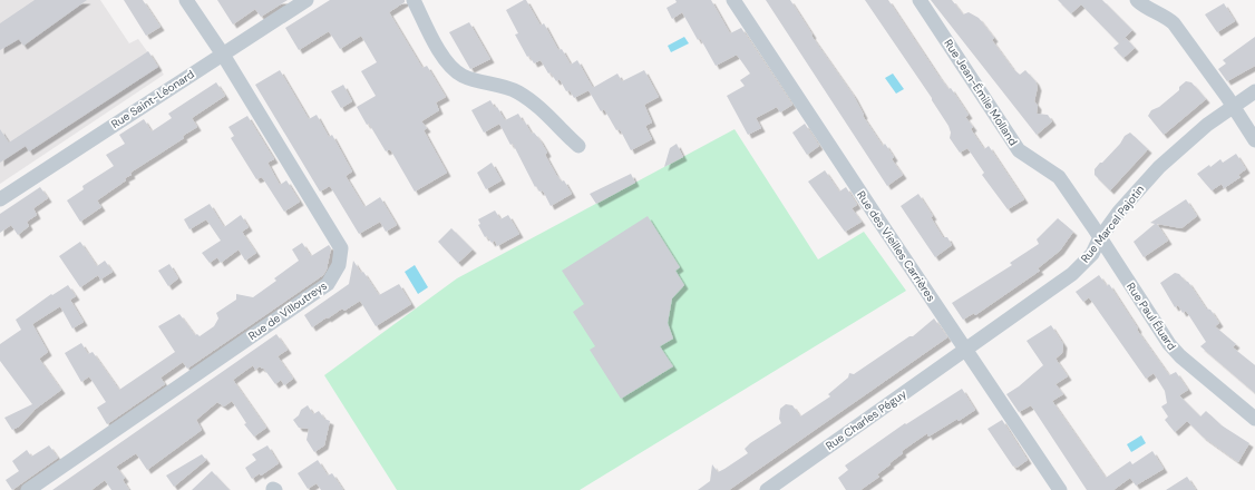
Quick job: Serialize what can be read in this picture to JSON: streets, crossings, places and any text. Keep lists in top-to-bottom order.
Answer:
{
  "streets": {
    "street": [
      "Rue Jean-Émile Molland",
      "Rue Saint-Léonard",
      "Rue Marcel Pajotin",
      "Rue des Vieilles Carrières",
      "Rue de Villoutreys",
      "Rue Paul Éluard",
      "Rue Charles Péguy"
    ]
  },
  "crossings": [
    ["Rue Jean-Émile Molland", "Rue Marcel Pajotin"],
    ["Rue Jean-Émile Molland", "Rue Paul Éluard"],
    ["Rue Saint-Léonard", "Rue de Villoutreys"],
    ["Rue Marcel Pajotin", "Rue des Vieilles Carrières"],
    ["Rue Marcel Pajotin", "Rue Paul Éluard"],
    ["Rue Marcel Pajotin", "Rue Charles Péguy"],
    ["Rue des Vieilles Carrières", "Rue Charles Péguy"]
  ]
}
